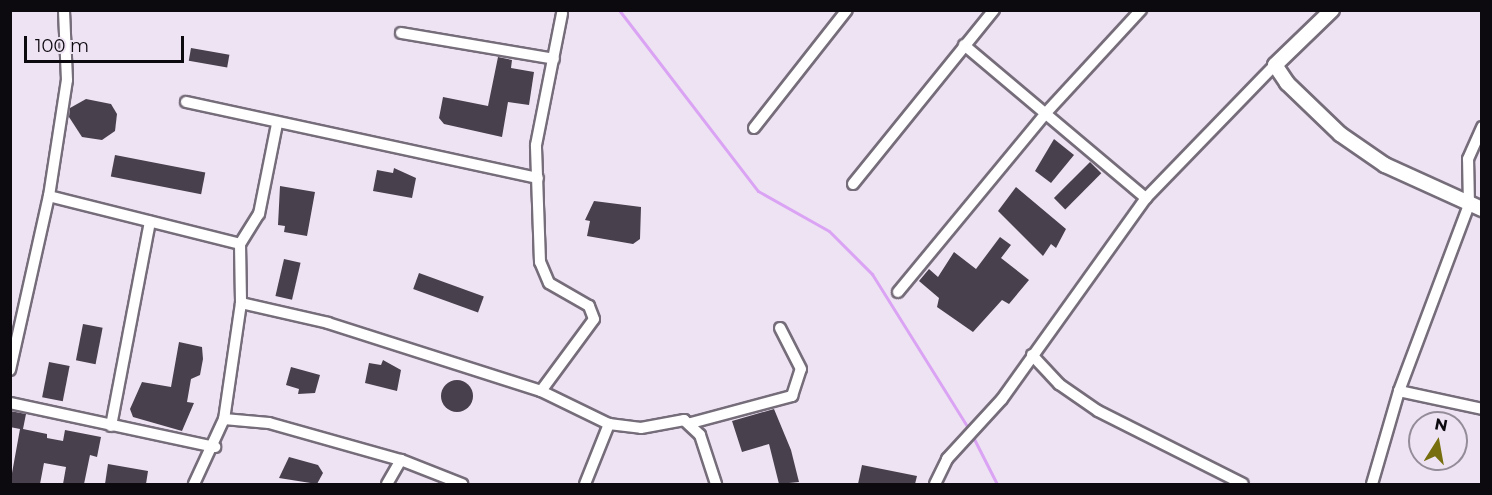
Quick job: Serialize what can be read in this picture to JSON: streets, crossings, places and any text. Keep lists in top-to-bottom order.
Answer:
{
  "scale_bar": "100 m",
  "north": "top"
}
